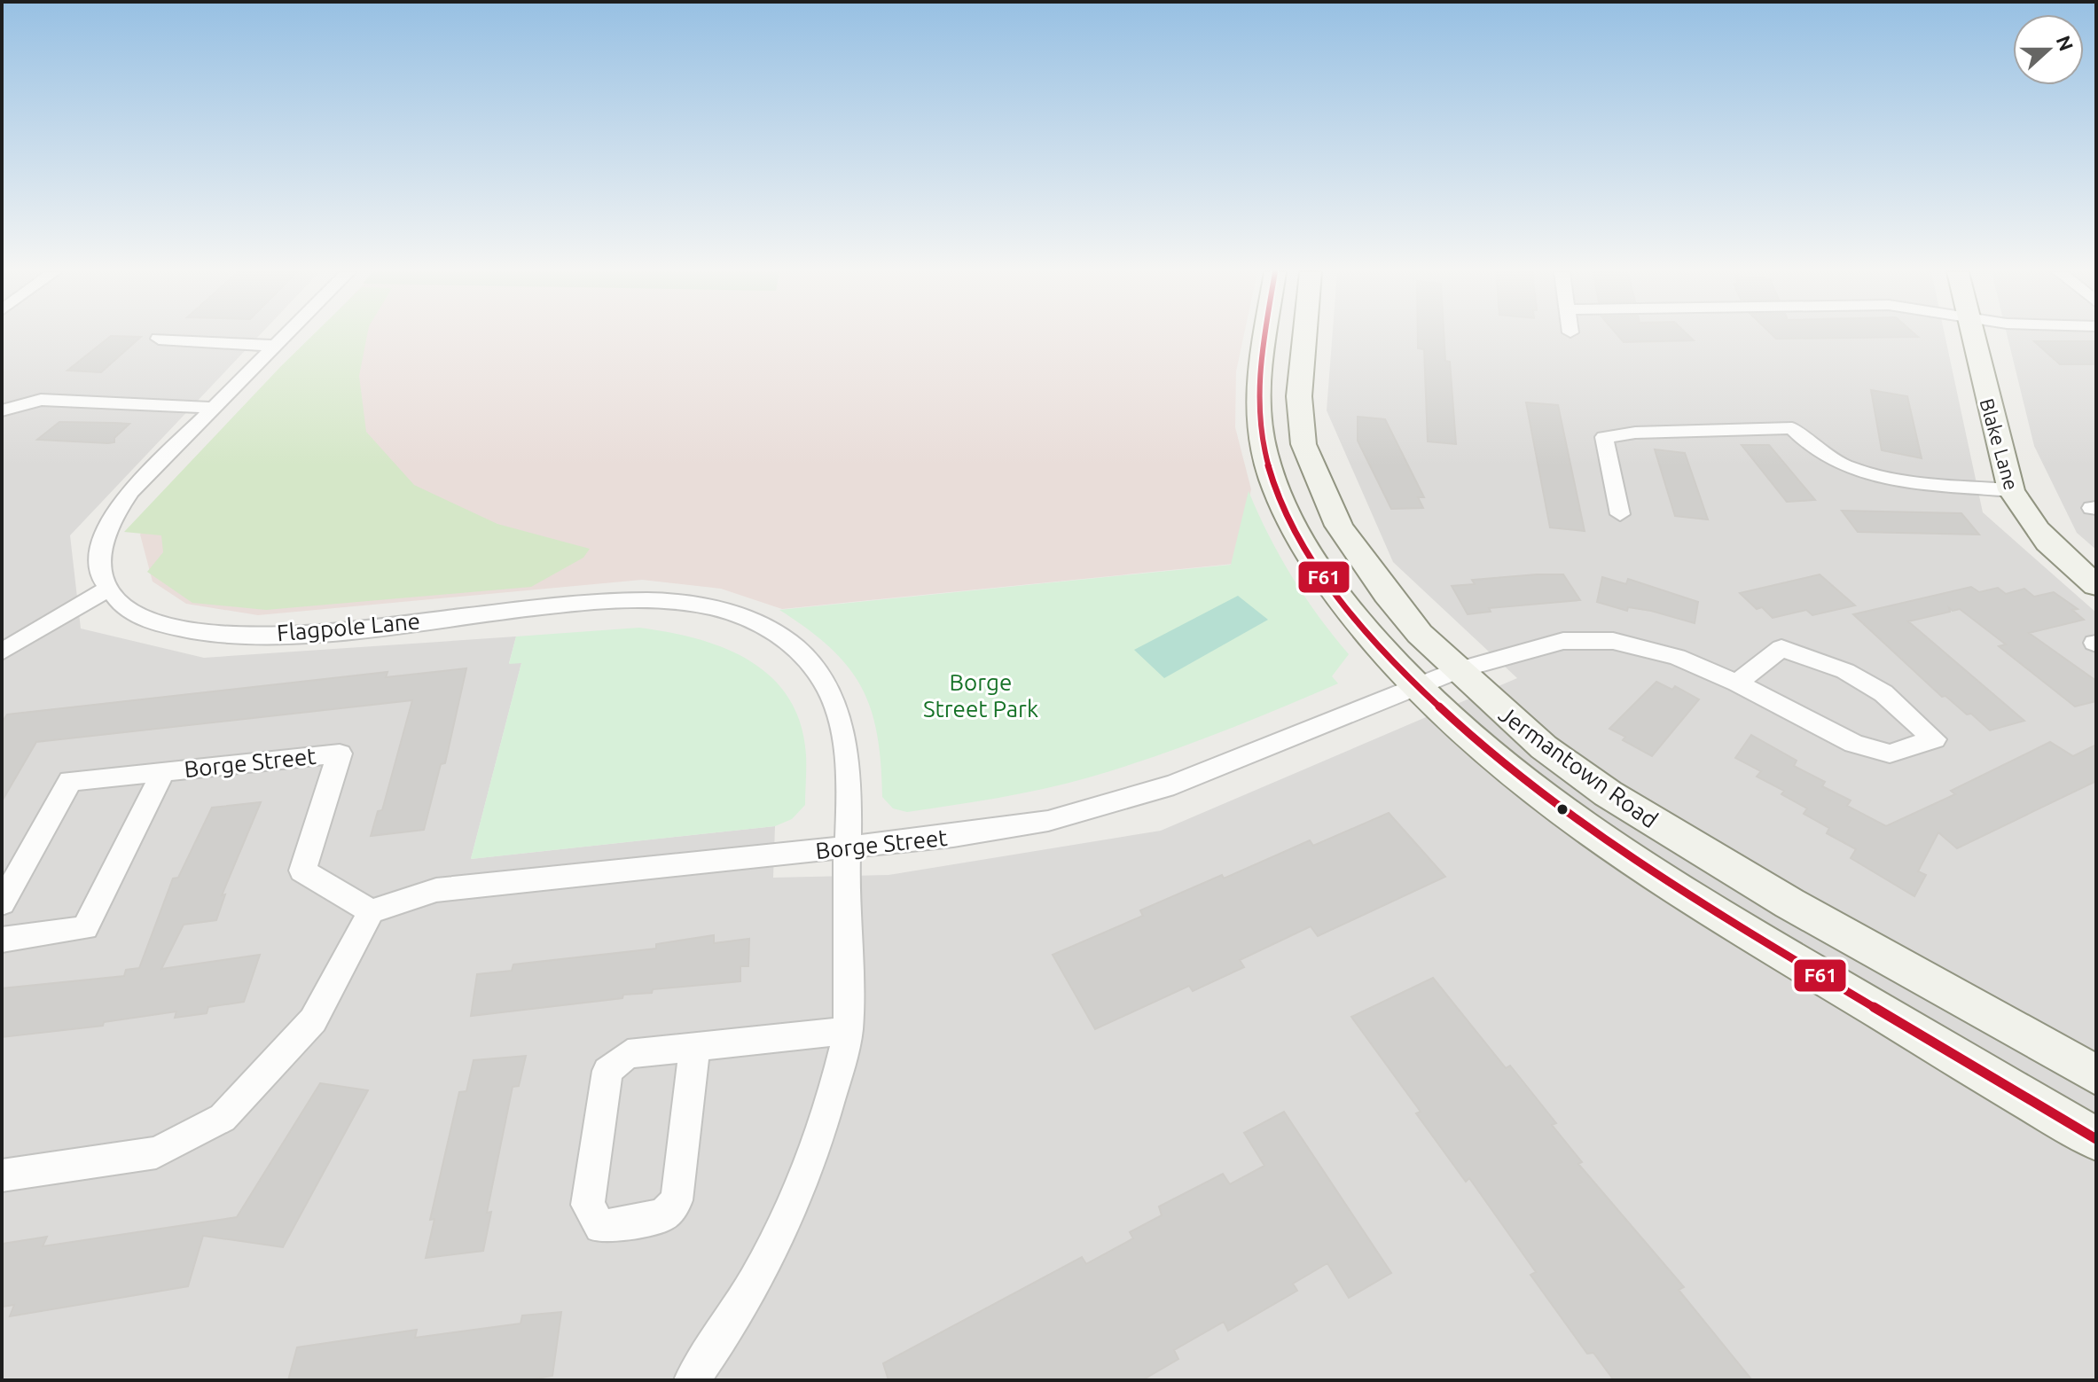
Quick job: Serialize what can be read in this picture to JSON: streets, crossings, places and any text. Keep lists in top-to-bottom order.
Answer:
{
  "streets": {
    "main road": ["Blake Lane", "Jermantown Road"],
    "street": ["Flagpole Lane", "Borge Street"]
  },
  "crossings": [
    ["Flagpole Lane", "Borge Street"],
    ["Borge Street", "Jermantown Road"]
  ],
  "parks": ["Borge Street Park"],
  "lines": ["transit line F61"],
  "north": "right"
}
